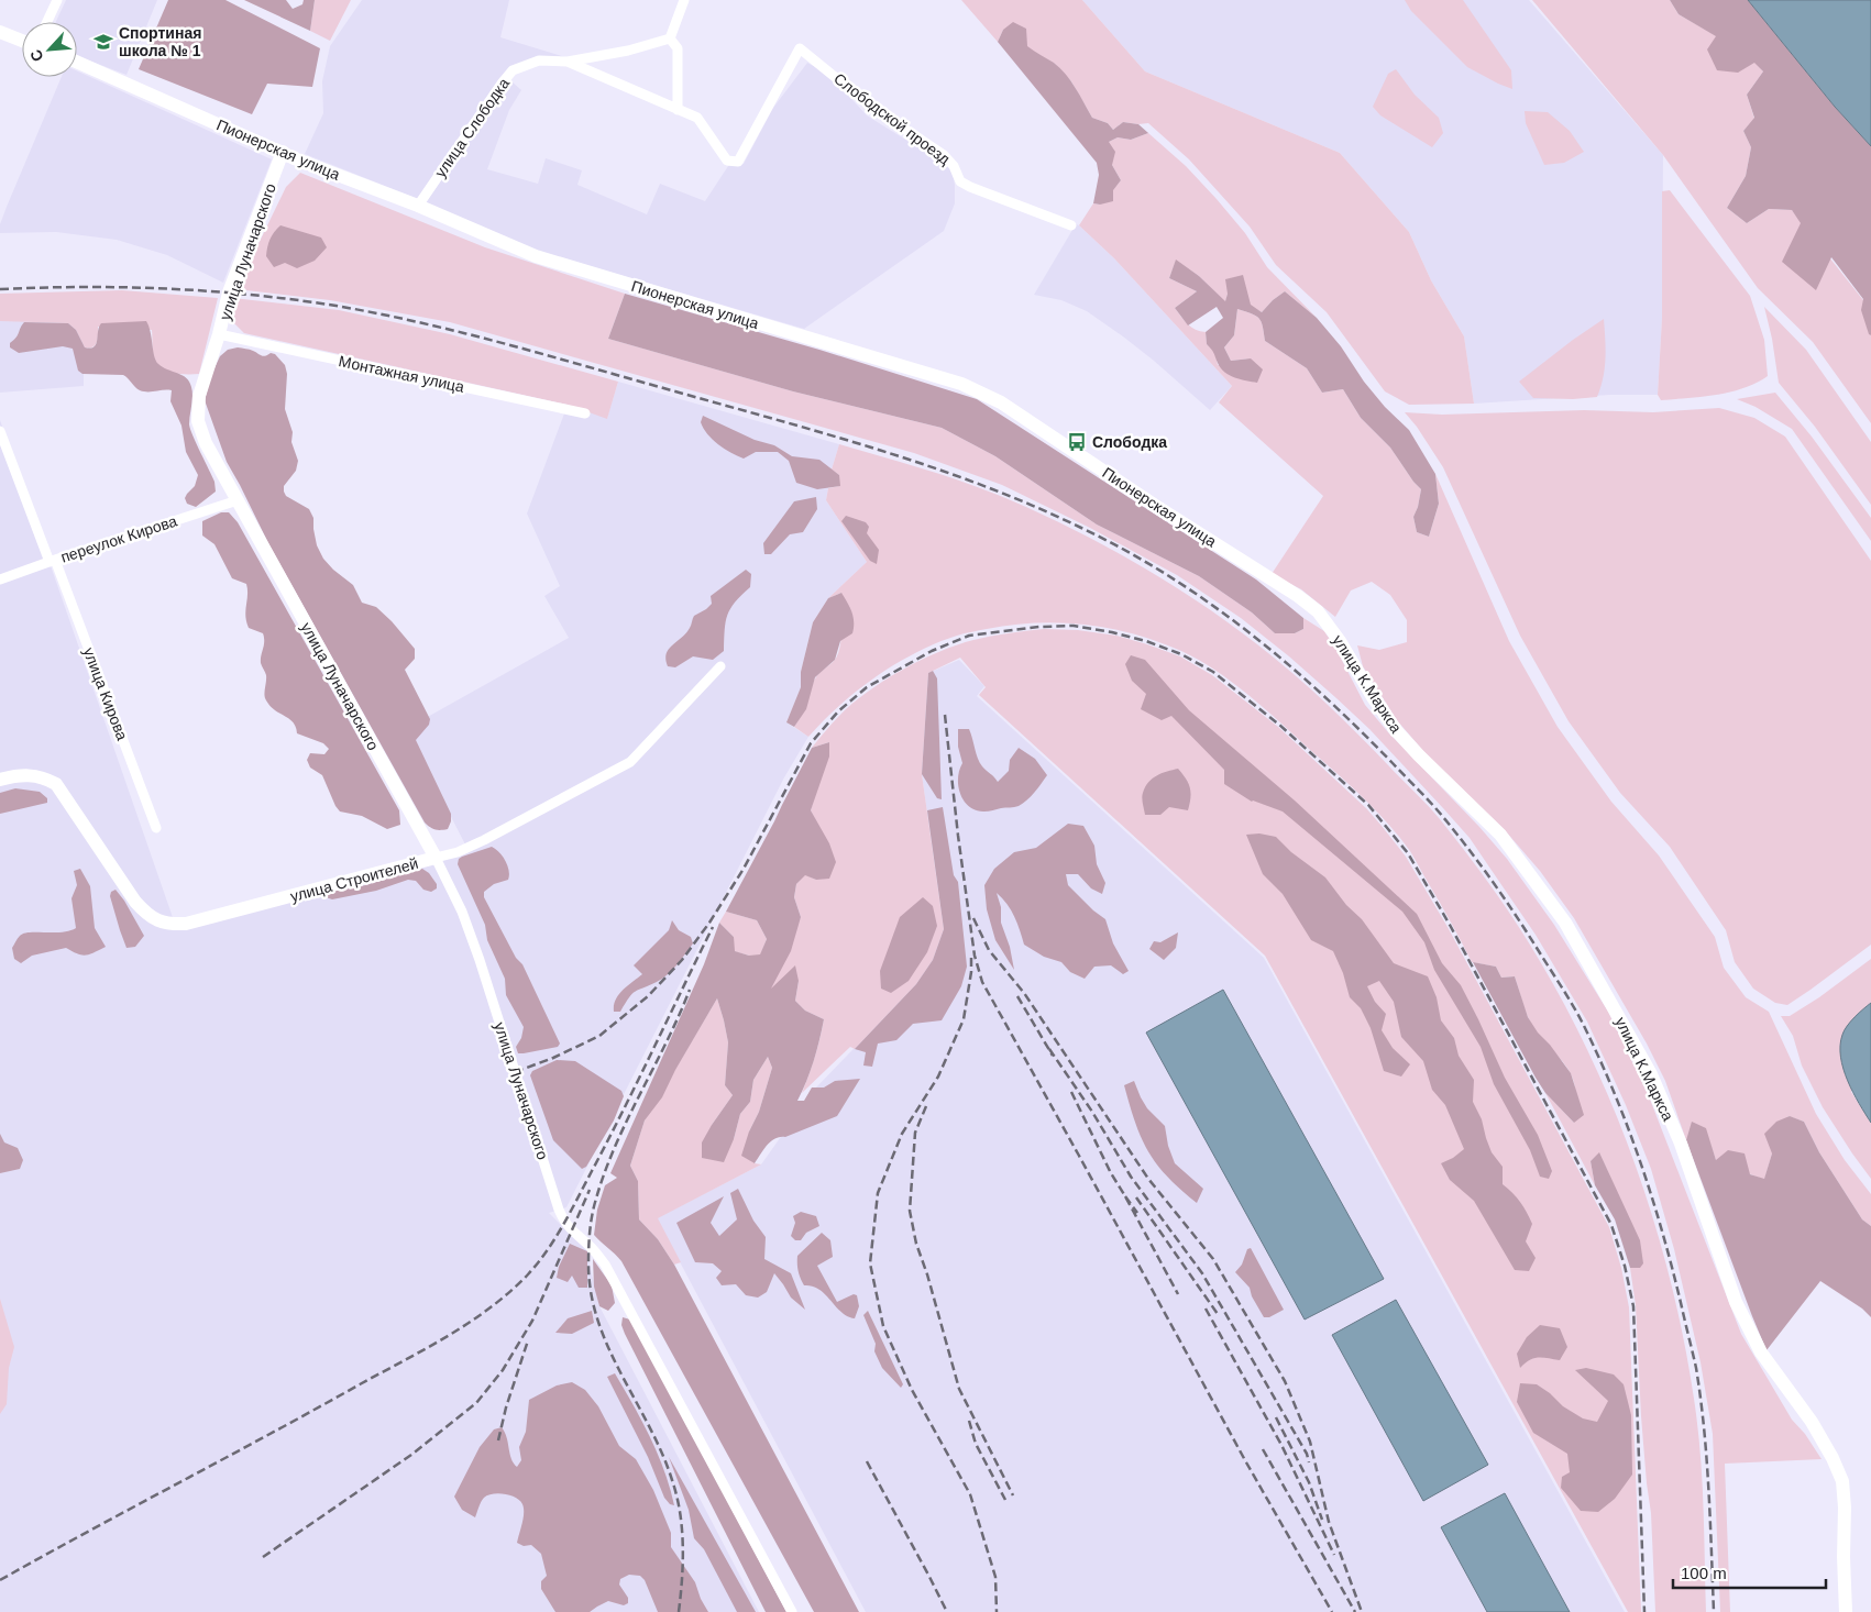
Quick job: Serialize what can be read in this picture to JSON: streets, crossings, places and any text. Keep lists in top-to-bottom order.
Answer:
{
  "streets": {
    "main road": [
      "Пионерская улица",
      "улица Луначарского",
      "улица К.Маркса",
      "улица Строителей"
    ],
    "street": [
      "Слободской проезд",
      "улица Слободка",
      "Монтажная улица",
      "переулок Кирова",
      "улица Кирова"
    ]
  },
  "crossings": [
    ["Слободской проезд", "улица Слободка"],
    ["улица Слободка", "Пионерская улица"],
    ["Пионерская улица", "улица Луначарского"],
    ["Пионерская улица", "улица К.Маркса"],
    ["улица Луначарского", "Монтажная улица"],
    ["улица Луначарского", "переулок Кирова"],
    ["улица Луначарского", "улица Строителей"],
    ["переулок Кирова", "улица Кирова"]
  ],
  "places": {
    "school or university": ["Спортиная школа № 1"],
    "bus stop": ["Слободка"]
  },
  "scale_bar": "100 m",
  "north": "bottom left"
}
